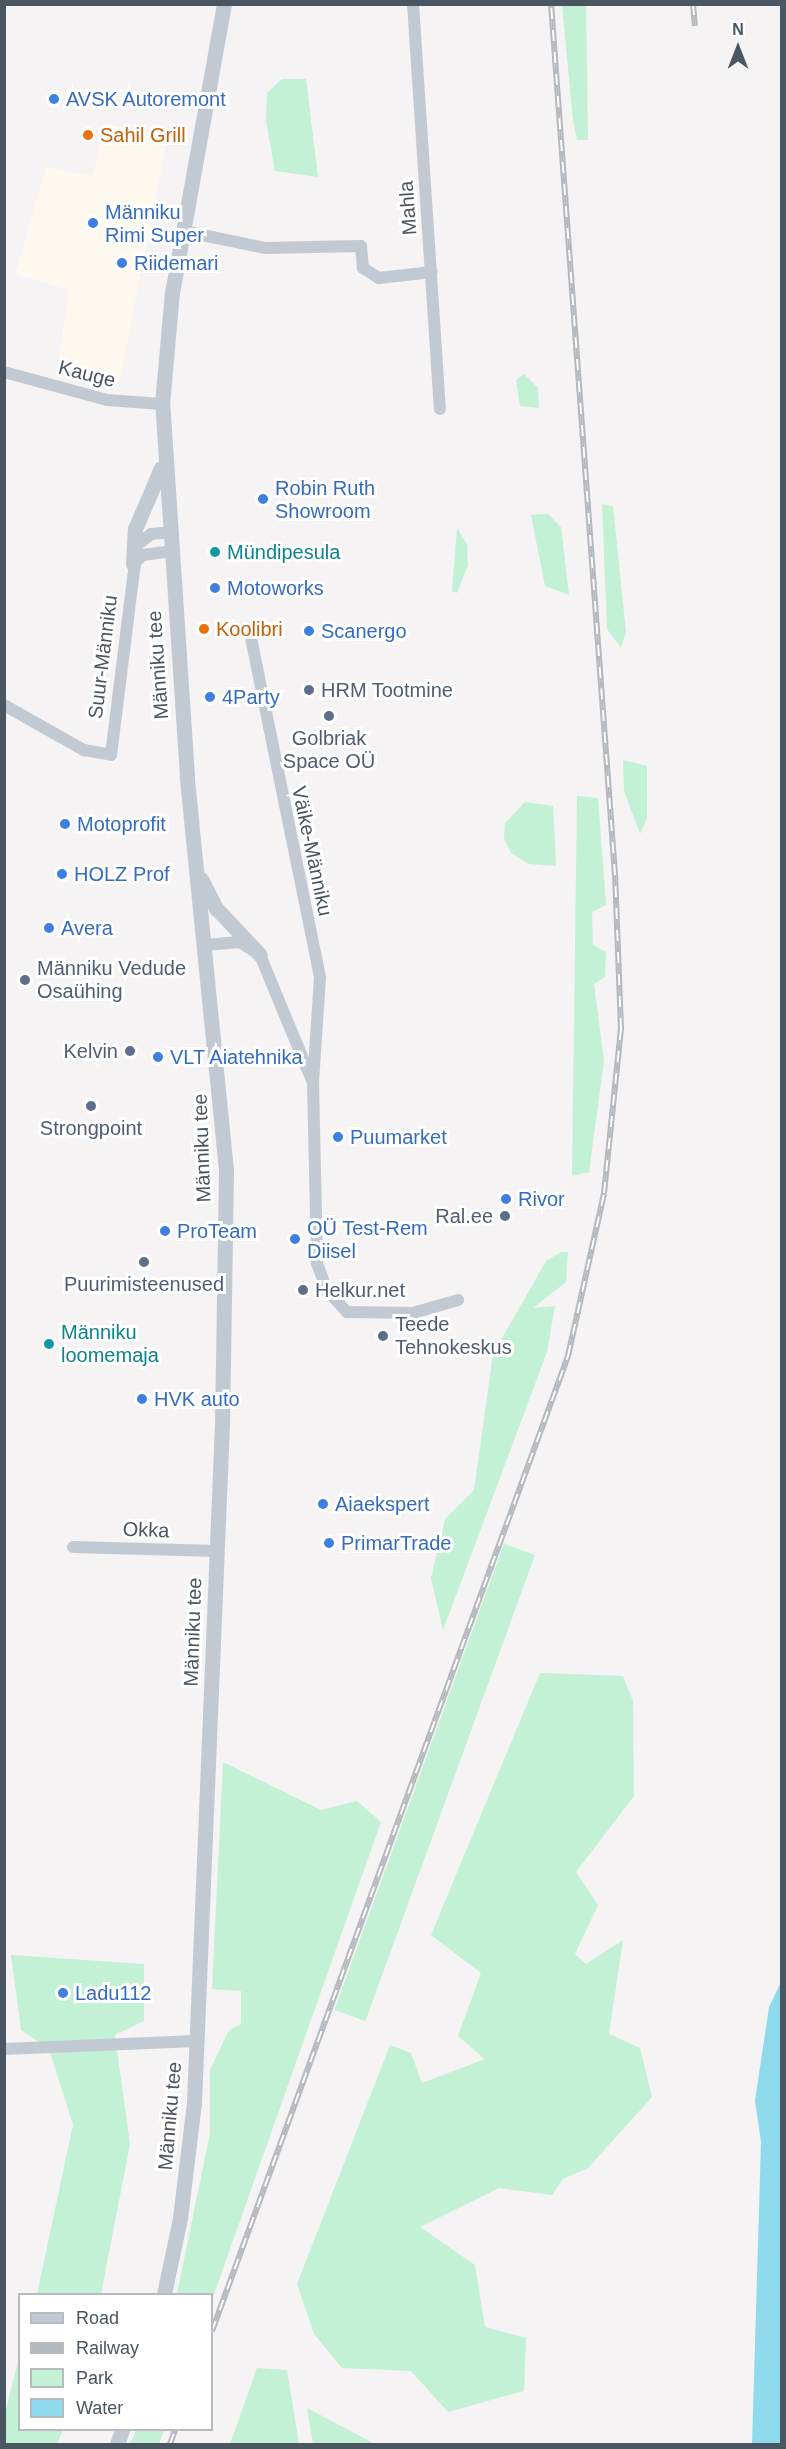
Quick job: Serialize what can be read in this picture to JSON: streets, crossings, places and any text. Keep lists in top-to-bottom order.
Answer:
{
  "streets": {
    "street": [
      "Mahla",
      "Kauge",
      "Suur-Männiku",
      "Männiku tee",
      "Väike-Männiku",
      "Okka"
    ]
  },
  "crossings": [
    ["Kauge", "Männiku tee"],
    ["Suur-Männiku", "Männiku tee"],
    ["Männiku tee", "Okka"]
  ],
  "places": [
    "AVSK Autoremont",
    "Sahil Grill",
    "Männiku Rimi Super",
    "Riidemari",
    "Robin Ruth Showroom",
    "Mündipesula",
    "Motoworks",
    "Koolibri",
    "Scanergo",
    "HRM Tootmine",
    "4Party",
    "Golbriak Space OÜ",
    "Motoprofit",
    "HOLZ Prof",
    "Avera",
    "Männiku Vedude Osaühing",
    "Kelvin",
    "VLT Aiatehnika",
    "Strongpoint",
    "Puumarket",
    "Rivor",
    "Ral.ee",
    "ProTeam",
    "OÜ Test-Rem Diisel",
    "Puurimisteenused",
    "Helkur.net",
    "Teede Tehnokeskus",
    "Männiku loomemaja",
    "HVK auto",
    "Aiaekspert",
    "PrimarTrade",
    "Ladu112"
  ],
  "legend": [
    "Road",
    "Railway",
    "Park",
    "Water"
  ],
  "north": "top"
}
